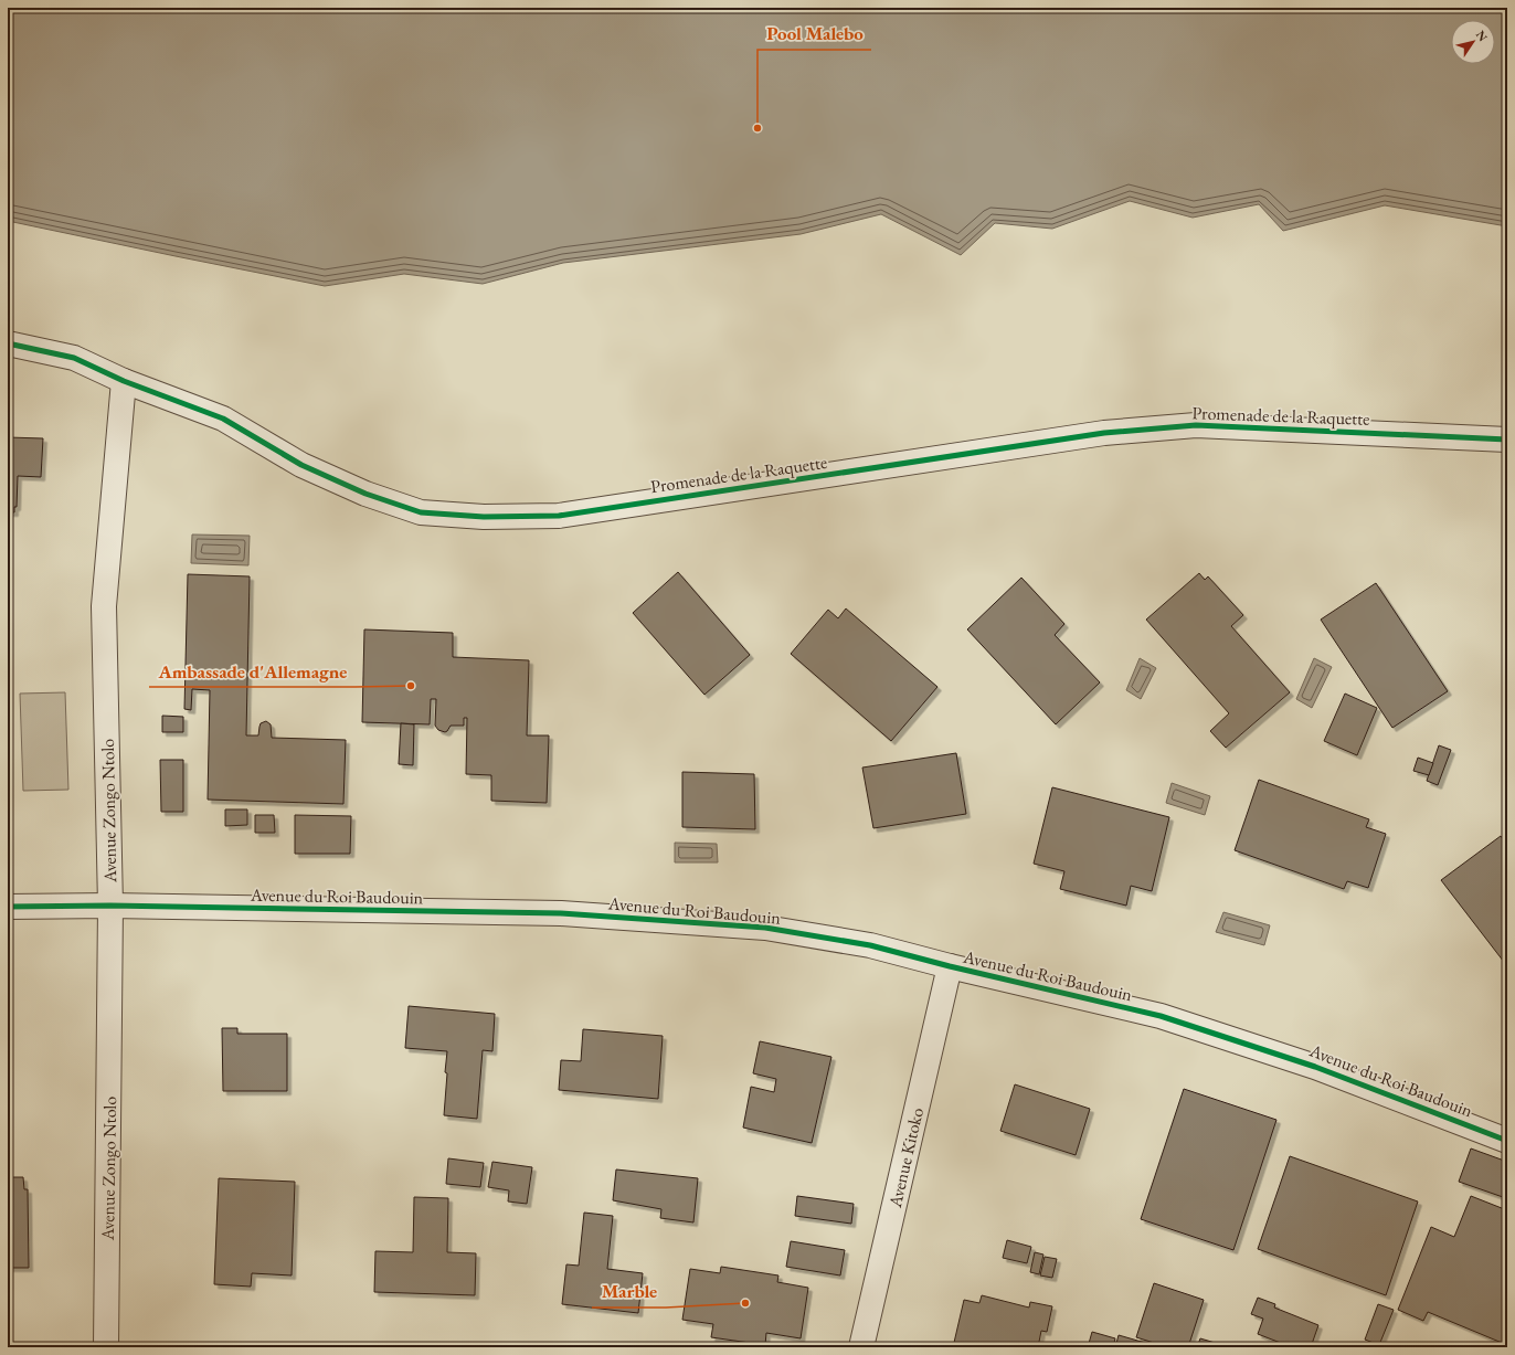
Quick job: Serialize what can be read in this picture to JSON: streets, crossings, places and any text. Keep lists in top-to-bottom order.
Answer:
{
  "streets": {
    "street": [
      "Promenade de la Raquette",
      "Avenue Zongo Ntolo",
      "Avenue du Roi Baudouin",
      "Avenue Kitoko"
    ]
  },
  "crossings": [
    ["Promenade de la Raquette", "Avenue Zongo Ntolo"],
    ["Avenue Zongo Ntolo", "Avenue du Roi Baudouin"],
    ["Avenue du Roi Baudouin", "Avenue Kitoko"]
  ],
  "places": ["Pool Malebo", "Ambassade d'Allemagne", "Marble"],
  "north": "top right"
}
